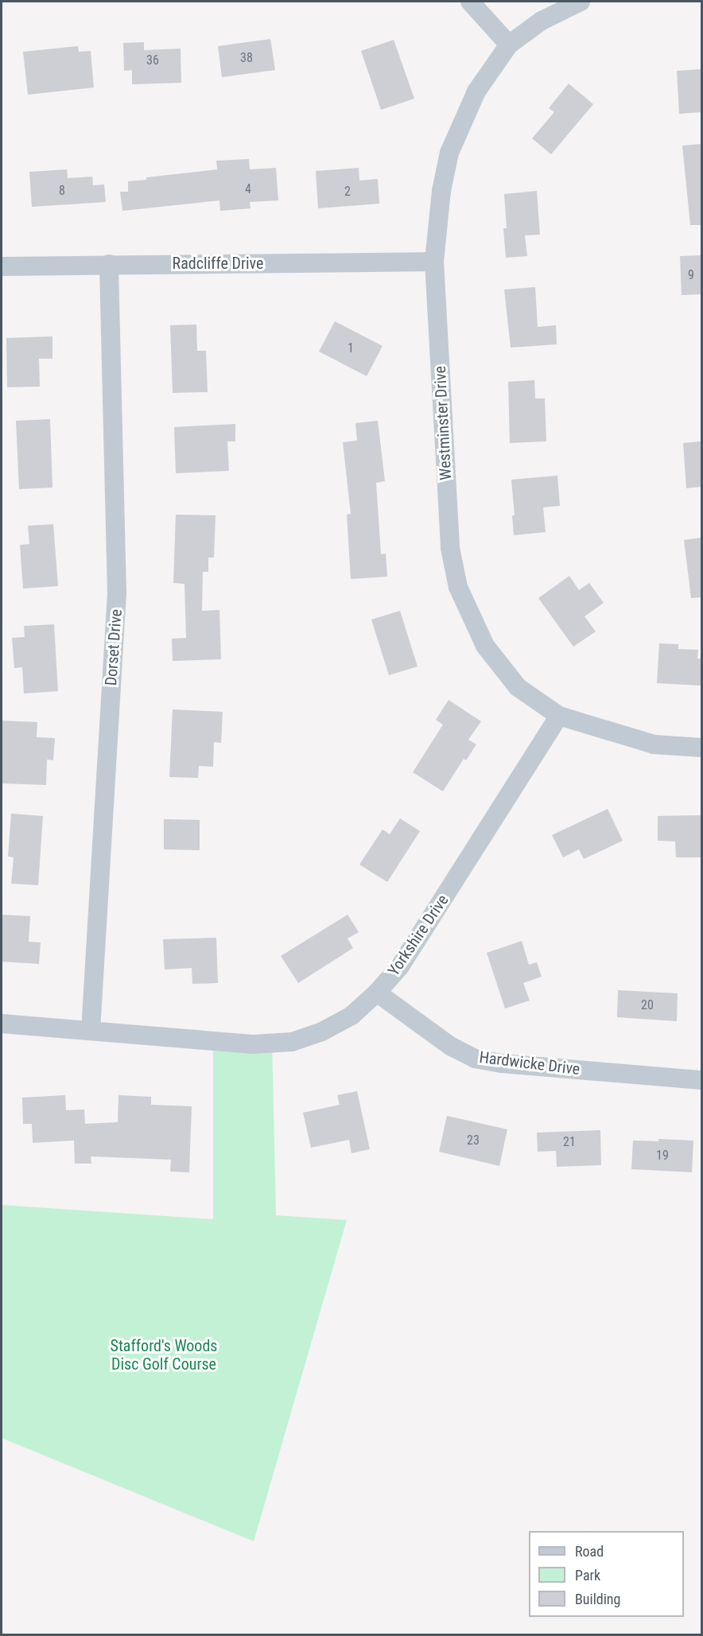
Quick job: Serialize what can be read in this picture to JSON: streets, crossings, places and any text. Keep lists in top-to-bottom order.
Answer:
{
  "streets": {
    "street": [
      "Radcliffe Drive",
      "Westminster Drive",
      "Dorset Drive",
      "Yorkshire Drive",
      "Hardwicke Drive"
    ]
  },
  "crossings": [
    ["Radcliffe Drive", "Westminster Drive"],
    ["Radcliffe Drive", "Dorset Drive"],
    ["Westminster Drive", "Yorkshire Drive"],
    ["Dorset Drive", "Yorkshire Drive"],
    ["Yorkshire Drive", "Hardwicke Drive"]
  ],
  "parks": ["Stafford's Woods Disc Golf Course"],
  "house_numbers": [
    "38",
    "36",
    "4",
    "8",
    "2",
    "9",
    "1",
    "20",
    "23",
    "21",
    "19"
  ],
  "legend": ["Road", "Park", "Building"]
}
